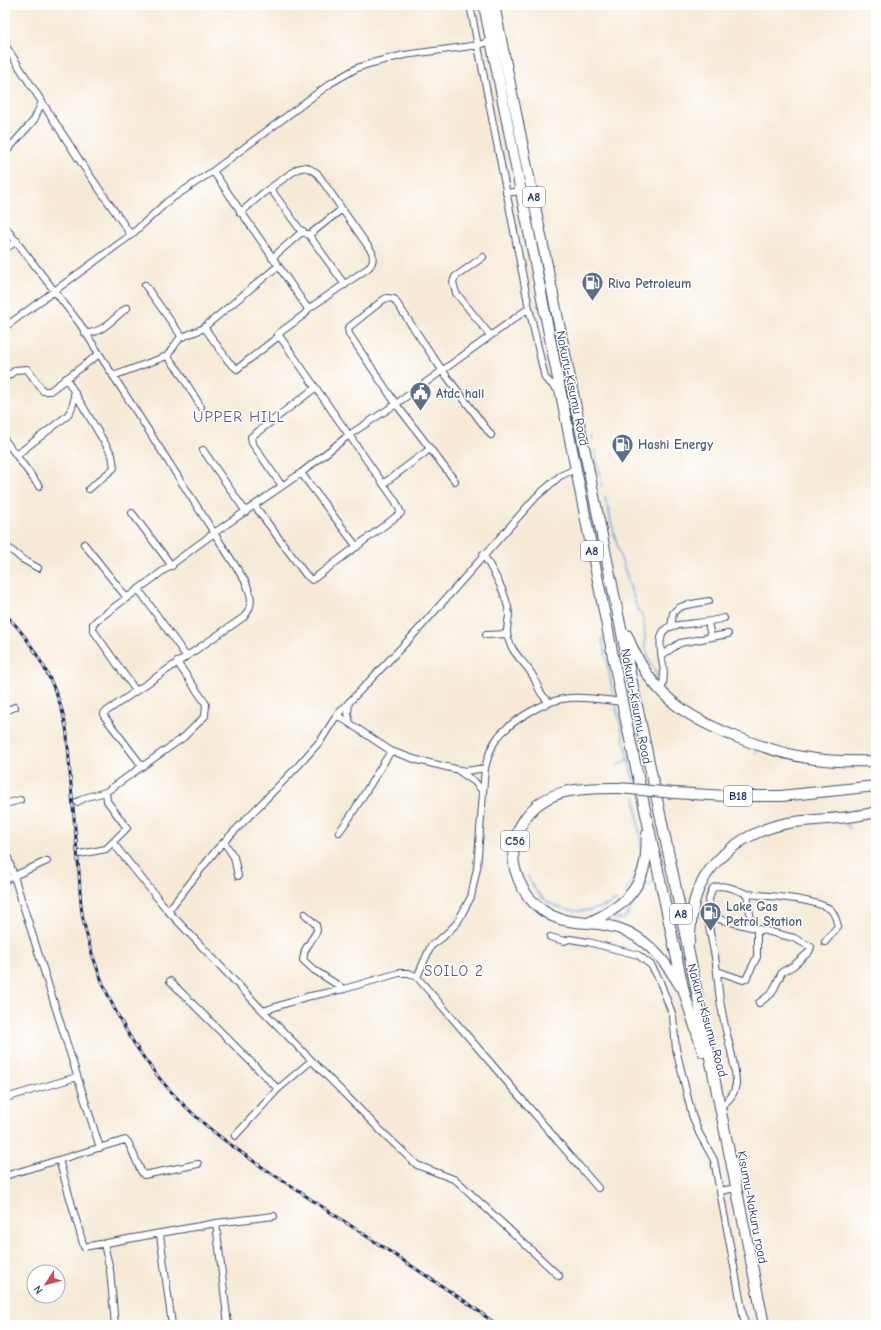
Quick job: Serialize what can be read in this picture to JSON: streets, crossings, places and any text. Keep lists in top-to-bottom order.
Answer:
{
  "streets": {
    "highway": [
      "A8",
      "Nakuru-Kisumu Road",
      "B18",
      "C56",
      "Kisumu-Nakuru road"
    ]
  },
  "crossings": [
    ["Nakuru-Kisumu Road", "Kisumu-Nakuru road"],
    ["B18", "C56"]
  ],
  "districts": ["UPPER HILL", "SOILO 2"],
  "places": {
    "fuel station": ["Riva Petroleum", "Hashi Energy", "Lake Gas Petrol Station"],
    "public building": ["Atdc hall"]
  },
  "north": "bottom left"
}
